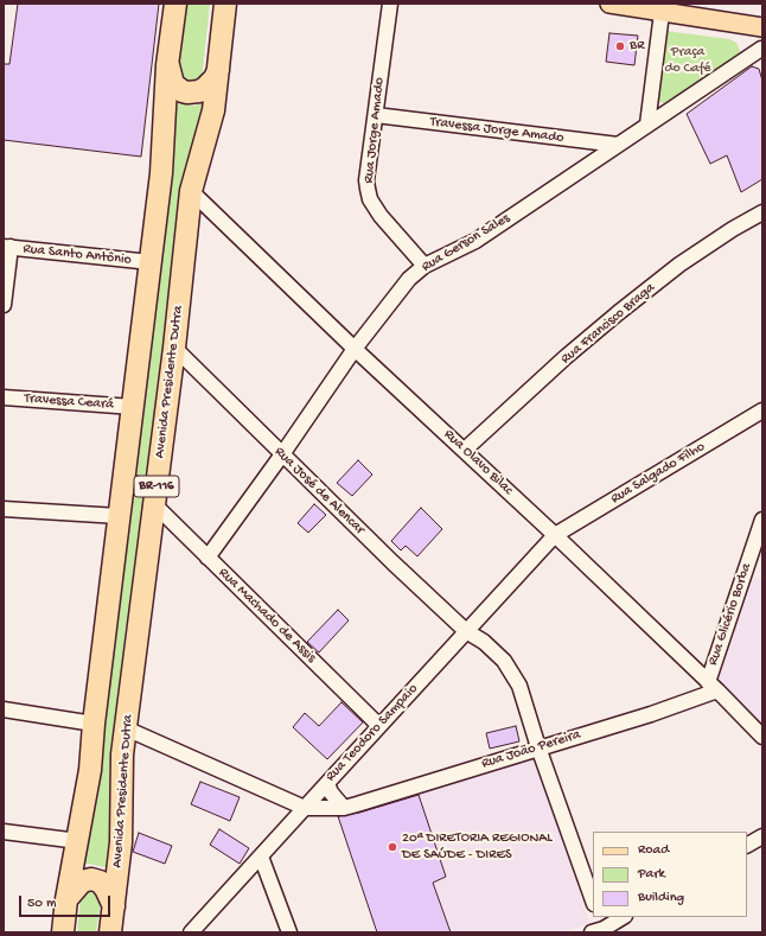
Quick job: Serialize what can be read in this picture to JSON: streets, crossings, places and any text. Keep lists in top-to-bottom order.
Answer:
{
  "streets": {
    "highway": ["Avenida Presidente Dutra", "BR-116"],
    "street": [
      "Rua Jorge Amado",
      "Travessa Jorge Amado",
      "Rua Gerson Sales",
      "Rua Santo Antônio",
      "Rua Francisco Braga",
      "Travessa Ceará",
      "Rua Olavo Bilac",
      "Rua Salgado Filho",
      "Rua José de Alencar",
      "Rua Glicério Borba",
      "Rua Machado de Assis",
      "Rua Teodoro Sampaio",
      "Rua João Pereira"
    ]
  },
  "crossings": [
    ["Rua Jorge Amado", "Travessa Jorge Amado"],
    ["Rua Jorge Amado", "Rua Gerson Sales"],
    ["Travessa Jorge Amado", "Rua Gerson Sales"],
    ["Rua Gerson Sales", "Rua Olavo Bilac"],
    ["Rua Gerson Sales", "Rua José de Alencar"],
    ["Rua Gerson Sales", "Rua Machado de Assis"],
    ["Rua Santo Antônio", "BR-116"],
    ["Rua Francisco Braga", "Rua Olavo Bilac"],
    ["Avenida Presidente Dutra", "Rua Olavo Bilac"],
    ["Avenida Presidente Dutra", "Rua José de Alencar"],
    ["Avenida Presidente Dutra", "Rua Machado de Assis"],
    ["Travessa Ceará", "BR-116"],
    ["Rua Olavo Bilac", "Rua Salgado Filho"],
    ["Rua Olavo Bilac", "Rua Glicério Borba"],
    ["Rua Olavo Bilac", "Rua Teodoro Sampaio"],
    ["Rua Olavo Bilac", "Rua João Pereira"],
    ["Rua Salgado Filho", "Rua Teodoro Sampaio"],
    ["Rua José de Alencar", "Rua Teodoro Sampaio"],
    ["Rua José de Alencar", "Rua João Pereira"],
    ["Rua Glicério Borba", "Rua João Pereira"],
    ["Rua Machado de Assis", "Rua Teodoro Sampaio"],
    ["Rua Teodoro Sampaio", "Rua João Pereira"]
  ],
  "parks": ["Praça do Café"],
  "places": ["BR", "20ª DIRETORIA REGIONAL DE SAÚDE - DIRES"],
  "legend": ["Road", "Park", "Building"],
  "scale_bar": "50 m"
}
